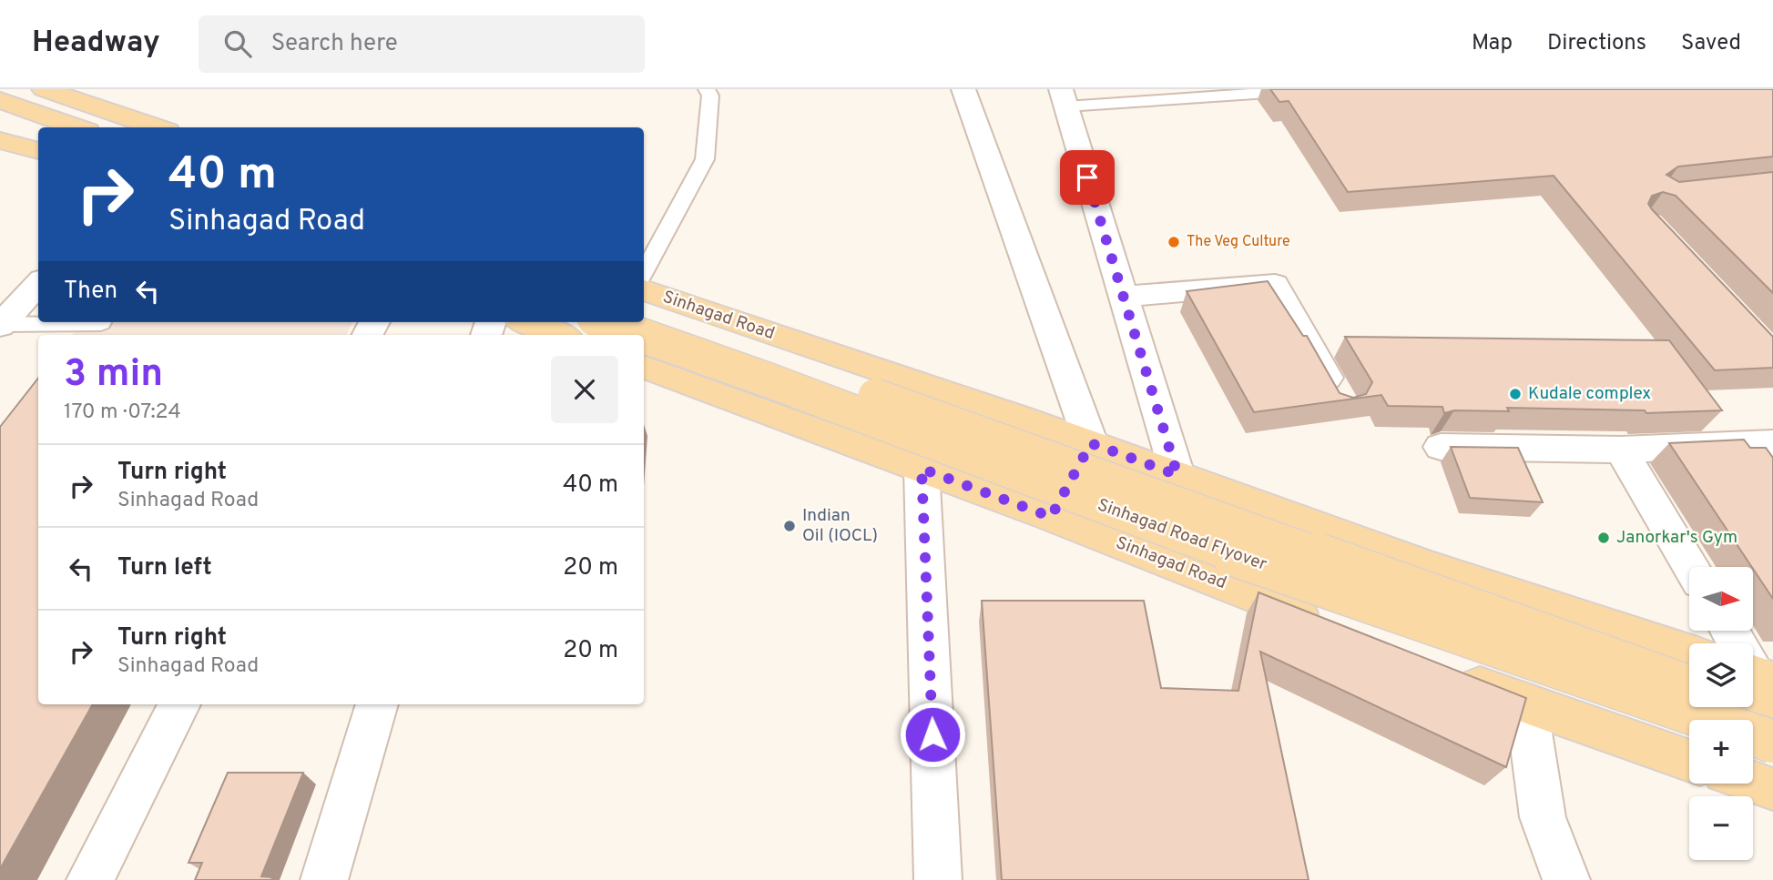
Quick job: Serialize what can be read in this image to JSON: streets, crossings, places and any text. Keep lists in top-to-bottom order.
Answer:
{
  "streets": {
    "main road": ["Sinhagad Road", "Sinhagad Road Flyover"]
  },
  "places": [
    "The Veg Culture",
    "Kudale complex",
    "Indian Oil (IOCL)",
    "Janorkar's Gym"
  ],
  "north": "right",
  "page": {
    "header": "Headway",
    "search": "Search here",
    "nav": ["Map", "Directions", "Saved"],
    "turn": ["40 m", "Sinhagad Road"],
    "then": "Then",
    "heading": ["3 min", "170 m · 07:24"],
    "list": [
      {
        "name": "Turn right",
        "note": "Sinhagad Road",
        "value": "40 m"
      },
      {
        "name": "Turn left",
        "value": "20 m"
      },
      {
        "name": "Turn right",
        "note": "Sinhagad Road",
        "value": "20 m"
      }
    ],
    "map_buttons": ["+", "−"]
  }
}
